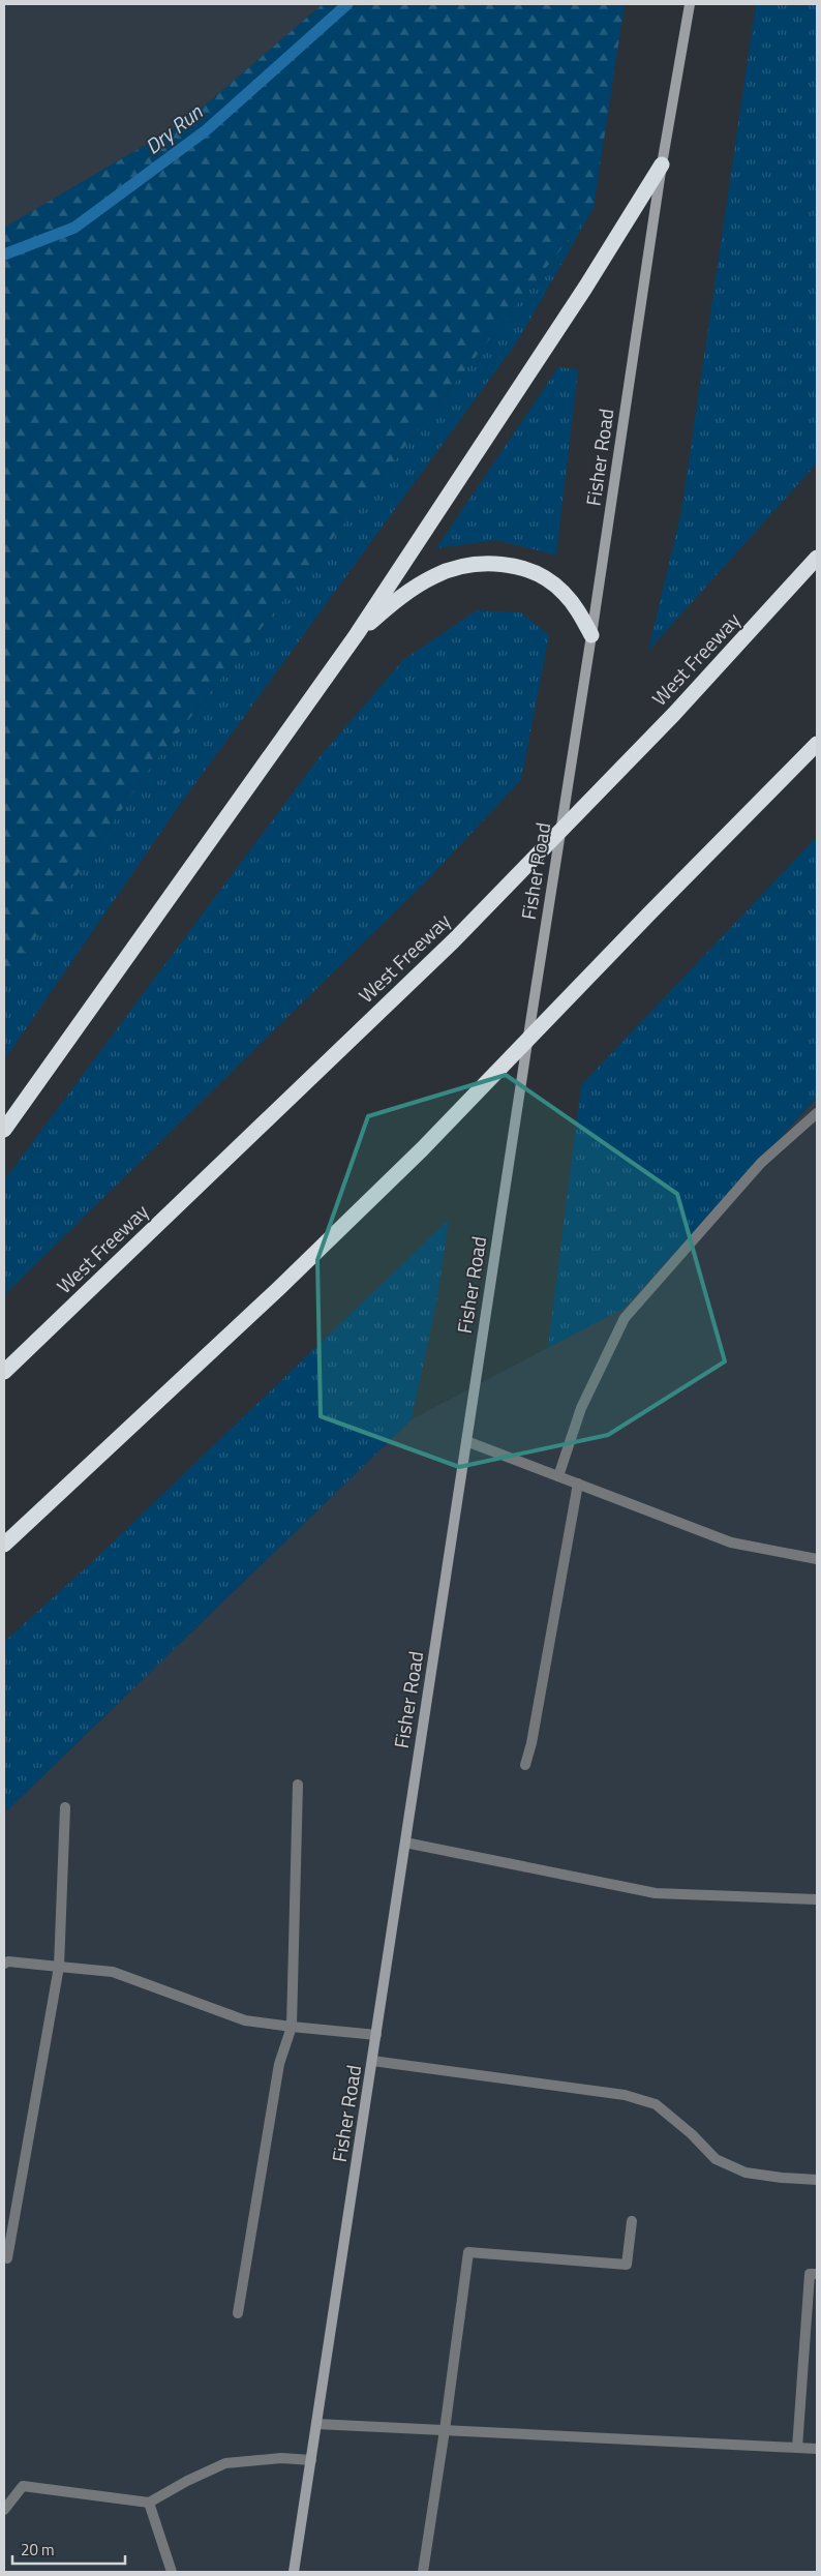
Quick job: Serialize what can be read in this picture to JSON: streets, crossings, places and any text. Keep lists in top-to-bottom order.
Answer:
{
  "streets": {
    "highway": ["West Freeway"],
    "main road": ["Fisher Road"]
  },
  "water": ["Dry Run"],
  "scale_bar": "20 m"
}
